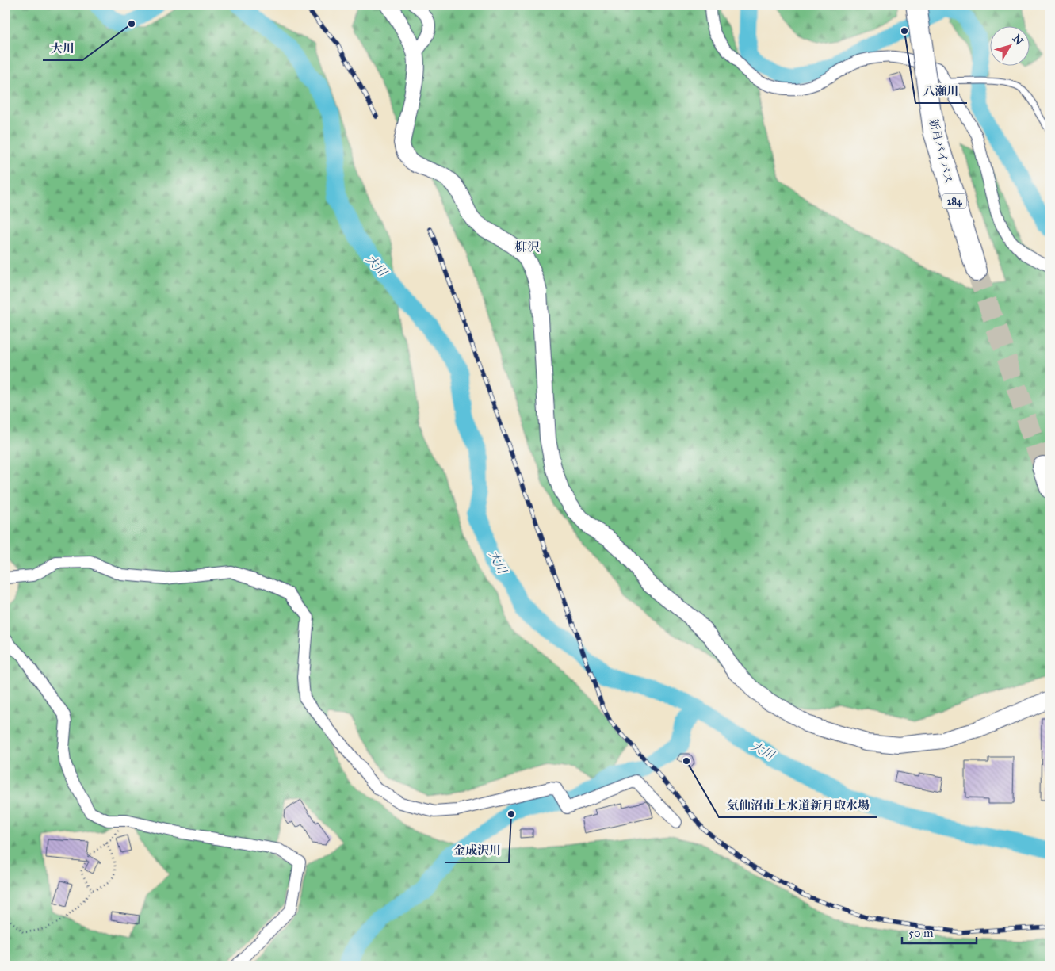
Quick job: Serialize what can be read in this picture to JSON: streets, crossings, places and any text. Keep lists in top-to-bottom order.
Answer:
{
  "streets": {
    "highway": ["新月バイパス", "284"]
  },
  "districts": ["柳沢"],
  "water": ["大川"],
  "places": [
    "大川",
    "八瀬川",
    "気仙沼市上水道新月取水場",
    "金成沢川"
  ],
  "scale_bar": "50 m",
  "north": "top right"
}
